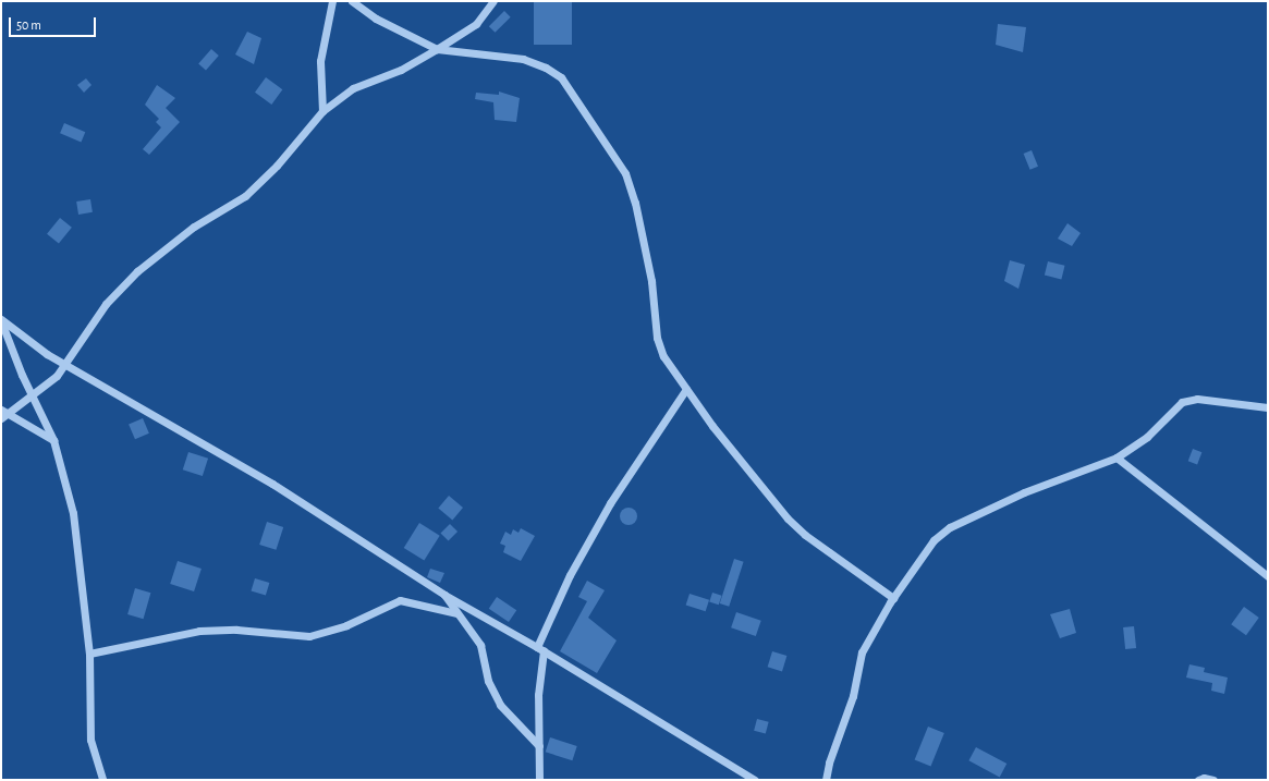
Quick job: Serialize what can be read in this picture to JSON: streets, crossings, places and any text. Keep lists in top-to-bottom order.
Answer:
{
  "scale_bar": "50 m"
}
